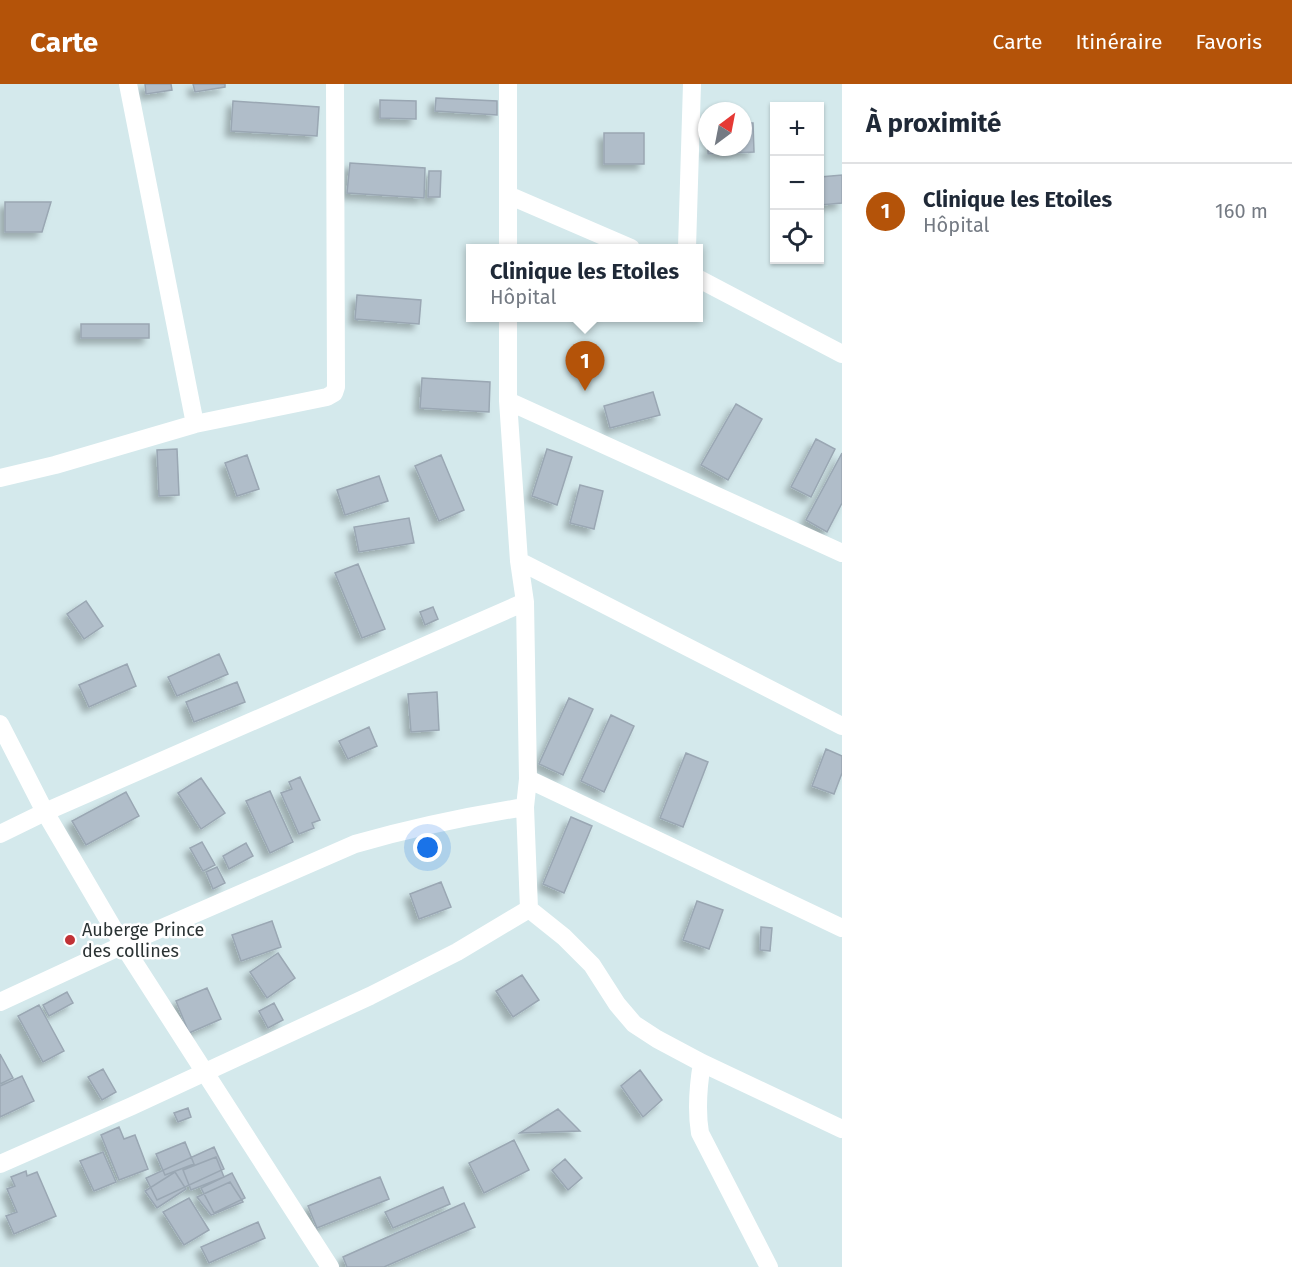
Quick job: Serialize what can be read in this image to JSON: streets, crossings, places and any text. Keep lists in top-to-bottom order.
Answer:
{
  "places": ["Auberge Prince des collines"],
  "north": "top right",
  "page": {
    "header": "Carte",
    "nav": ["Carte", "Itinéraire", "Favoris"],
    "heading": "À proximité",
    "map_buttons": ["+", "−"],
    "list": [
      {
        "mark": "1",
        "name": "Clinique les Etoiles",
        "note": "Hôpital",
        "value": "160 m"
      }
    ],
    "popup": ["Clinique les Etoiles", "Hôpital"],
    "pins": "1"
  }
}
